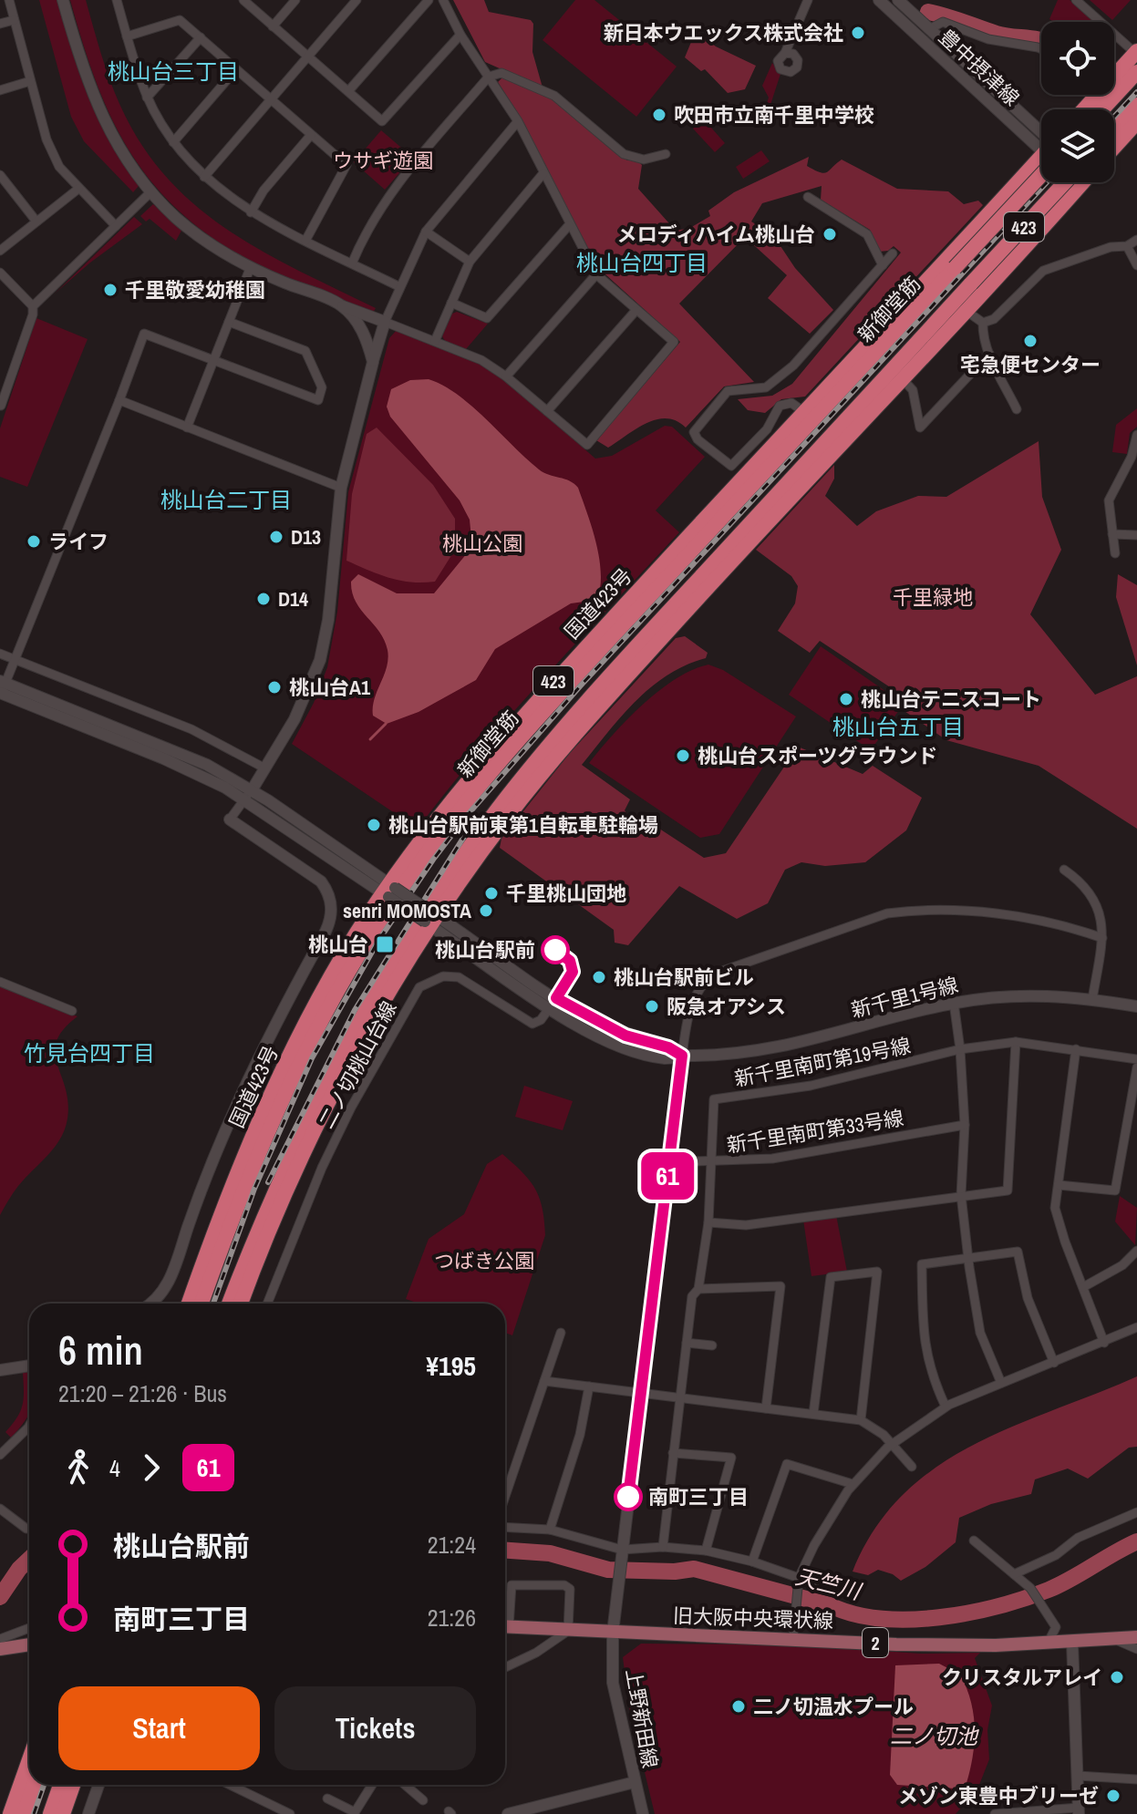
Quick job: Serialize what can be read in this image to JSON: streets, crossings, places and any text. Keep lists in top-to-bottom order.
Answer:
{
  "streets": {
    "highway": ["423", "新御堂筋", "国道423号"],
    "main road": ["旧大阪中央環状線", "2"],
    "street": [
      "豊中摂津線",
      "新千里1号線",
      "新千里南町第19号線",
      "二ノ切桃山台線",
      "新千里南町第33号線",
      "上野新田線"
    ]
  },
  "crossings": [
    ["423", "新千里1号線"],
    ["国道423号", "新千里1号線"],
    ["新千里1号線", "二ノ切桃山台線"],
    ["新千里南町第19号線", "新千里南町第33号線"],
    ["旧大阪中央環状線", "上野新田線"]
  ],
  "districts": [
    "桃山台三丁目",
    "桃山台四丁目",
    "桃山台二丁目",
    "桃山台五丁目",
    "竹見台四丁目"
  ],
  "water": ["天竺川", "二ノ切池"],
  "parks": [
    "ウサギ遊園",
    "桃山公園",
    "千里緑地",
    "つばき公園"
  ],
  "places": {
    "other": [
      "新日本ウエックス株式会社",
      "吹田市立南千里中学校",
      "メロディハイム桃山台",
      "千里敬愛幼稚園",
      "宅急便センター",
      "D13",
      "ライフ",
      "D14",
      "桃山台A1",
      "桃山台テニスコート",
      "桃山台スポーツグラウンド",
      "桃山台駅前東第1自転車駐輪場",
      "千里桃山団地",
      "senri MOMOSTA",
      "桃山台駅前",
      "桃山台駅前ビル",
      "阪急オアシス",
      "南町三丁目",
      "クリスタルアレイ",
      "二ノ切温水プール",
      "メゾン東豊中ブリーゼ"
    ],
    "transit": ["桃山台"]
  },
  "lines": ["bus line 61"],
  "page": {
    "on_map": "61",
    "heading": ["6 min", "21:20 – 21:26 · Bus", "¥195"],
    "legs": ["4", "61"],
    "list": [
      {
        "name": "桃山台駅前",
        "value": "21:24"
      },
      {
        "name": "南町三丁目",
        "value": "21:26"
      }
    ],
    "buttons": ["Start", "Tickets"]
  }
}
